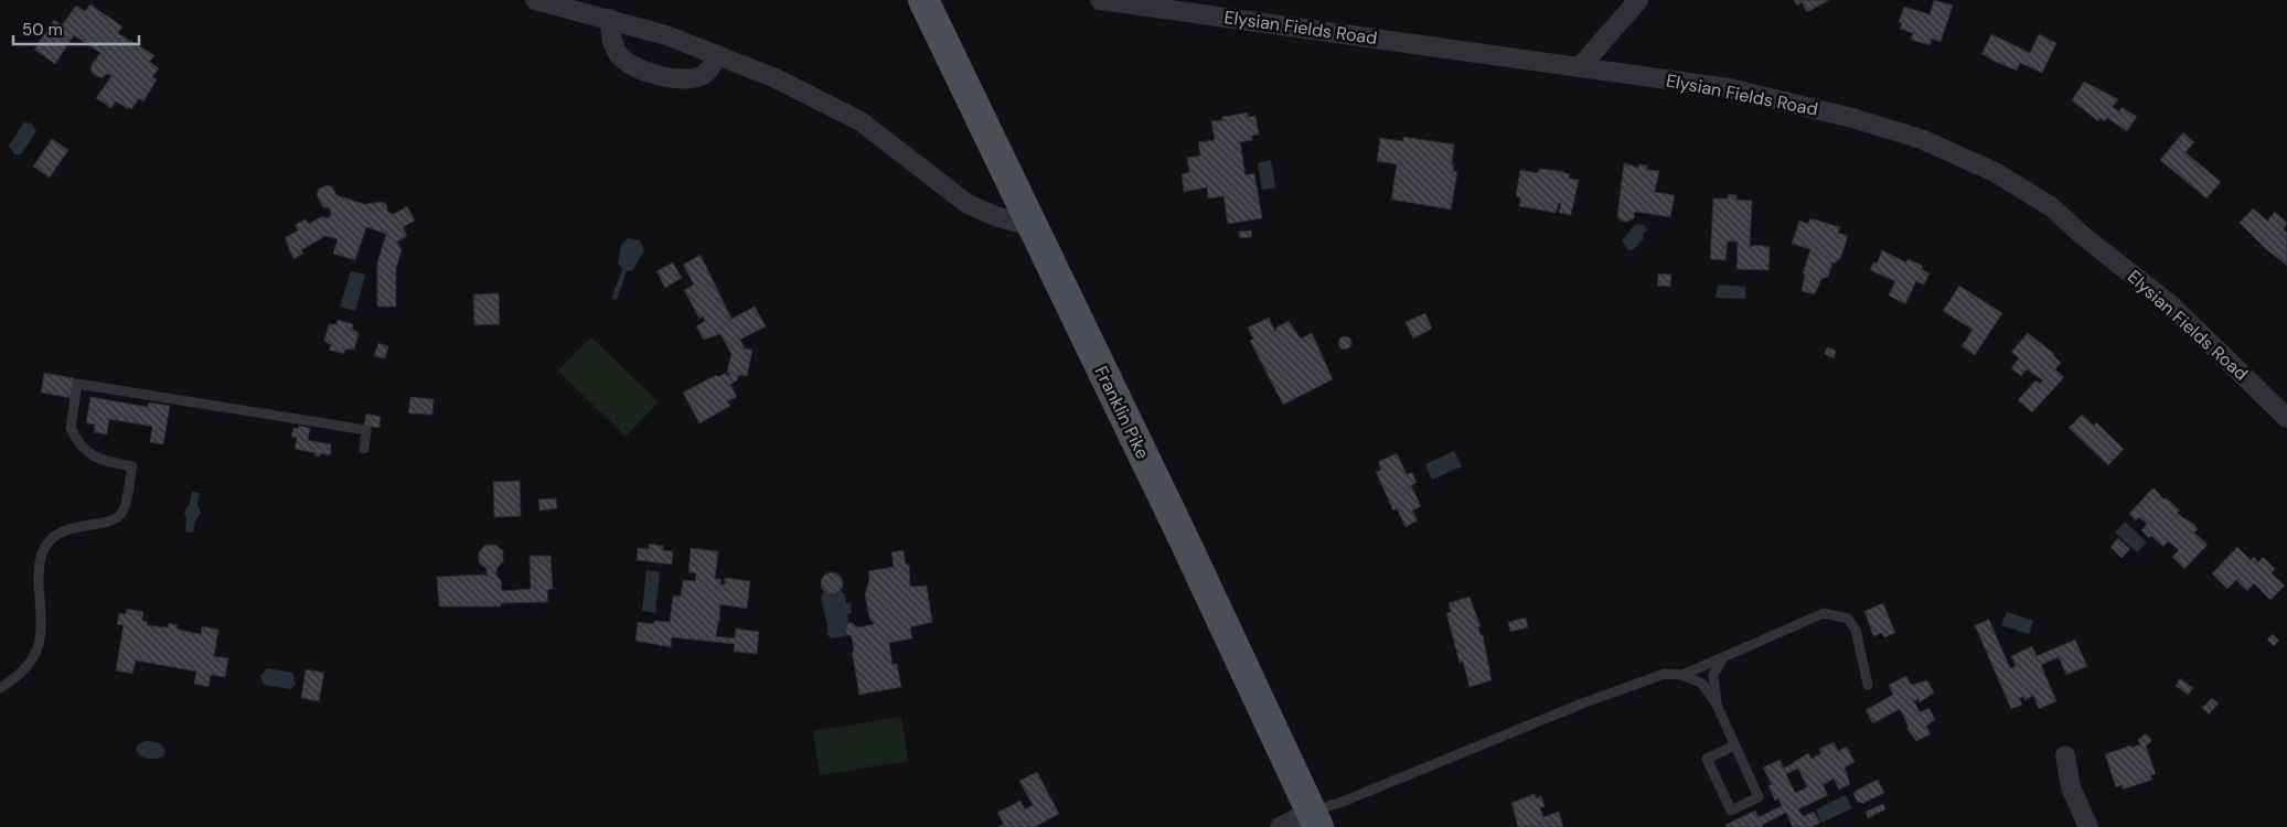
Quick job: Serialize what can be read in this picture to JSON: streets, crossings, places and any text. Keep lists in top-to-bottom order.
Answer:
{
  "streets": {
    "main road": ["Franklin Pike"],
    "street": ["Elysian Fields Road"]
  },
  "scale_bar": "50 m"
}
